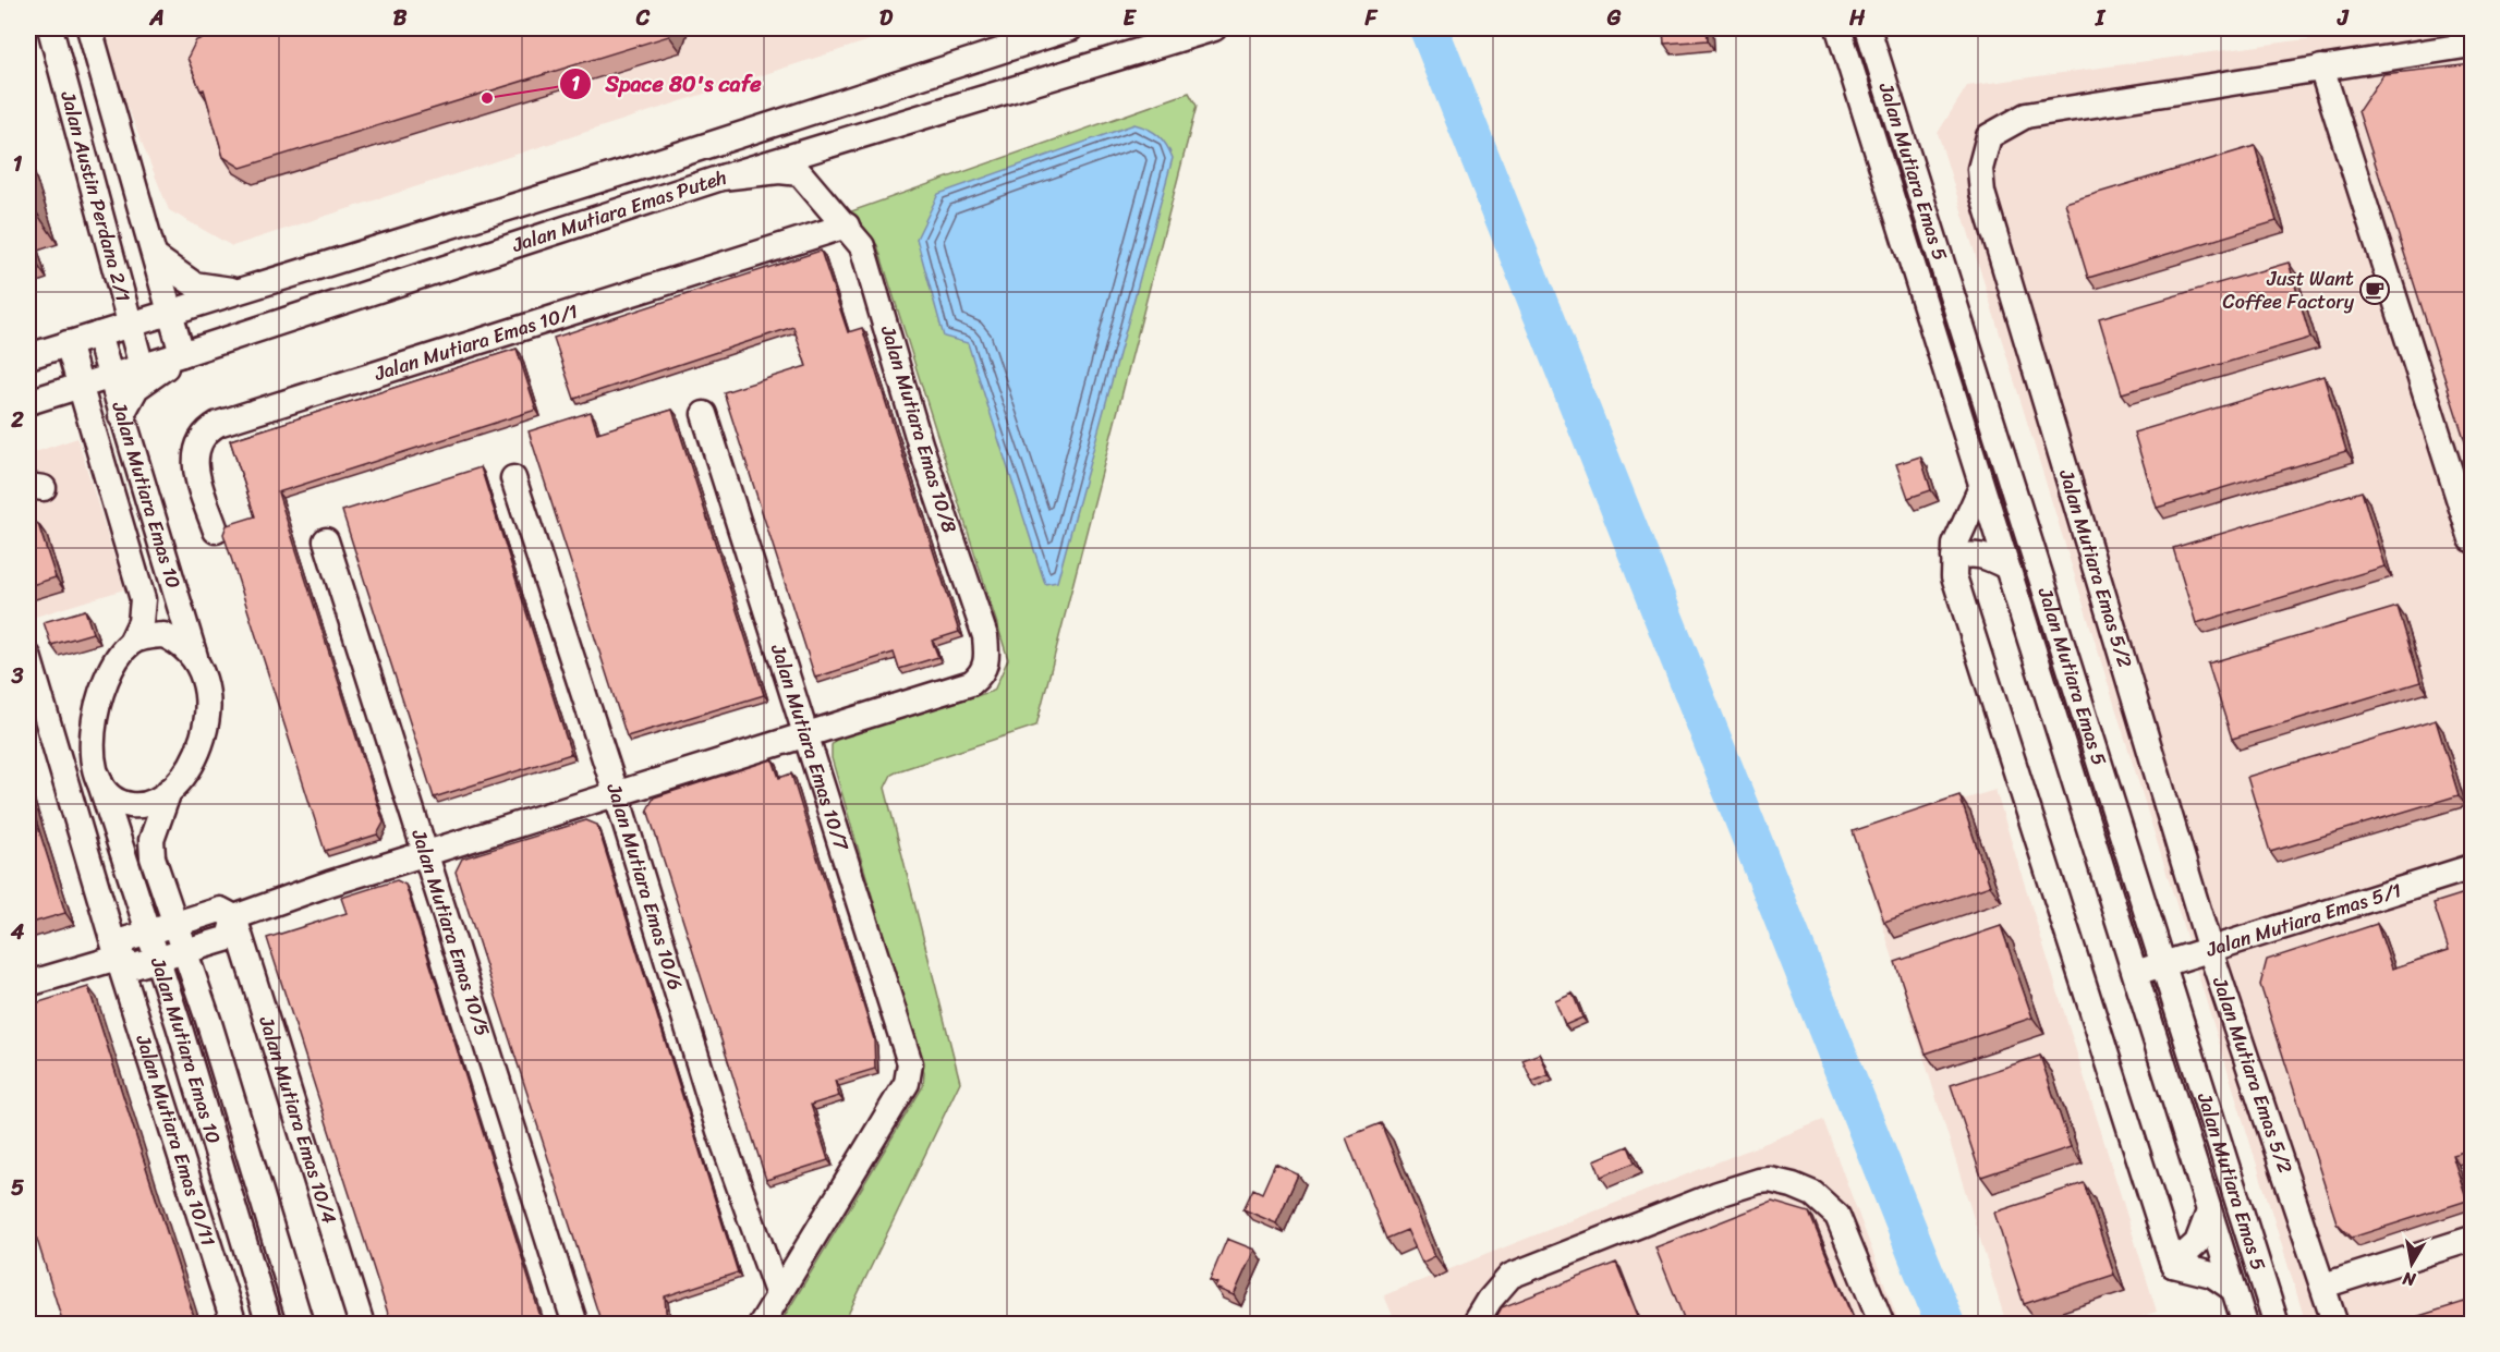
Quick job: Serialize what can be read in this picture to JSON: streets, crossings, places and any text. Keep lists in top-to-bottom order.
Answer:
{
  "streets": {
    "street": [
      "Jalan Mutiara Emas 5",
      "Jalan Austin Perdana 2/1",
      "Jalan Mutiara Emas Puteh",
      "Jalan Mutiara Emas 10/1",
      "Jalan Mutiara Emas 10/8",
      "Jalan Mutiara Emas 10",
      "Jalan Mutiara Emas 5/2",
      "Jalan Mutiara Emas 10/7",
      "Jalan Mutiara Emas 10/6",
      "Jalan Mutiara Emas 5/1",
      "Jalan Mutiara Emas 10/5",
      "Jalan Mutiara Emas 10/4",
      "Jalan Mutiara Emas 10/11"
    ]
  },
  "crossings": [
    ["Jalan Mutiara Emas 5", "Jalan Mutiara Emas 5/1"],
    ["Jalan Austin Perdana 2/1", "Jalan Mutiara Emas Puteh"],
    ["Jalan Mutiara Emas Puteh", "Jalan Mutiara Emas 10/8"],
    ["Jalan Mutiara Emas Puteh", "Jalan Mutiara Emas 10"],
    ["Jalan Mutiara Emas 10/1", "Jalan Mutiara Emas 10/8"],
    ["Jalan Mutiara Emas 10/8", "Jalan Mutiara Emas 10/7"],
    ["Jalan Mutiara Emas 5/2", "Jalan Mutiara Emas 5/1"],
    ["Jalan Mutiara Emas 10/7", "Jalan Mutiara Emas 10/6"]
  ],
  "places": {
    "other": ["Space 80's cafe"],
    "cafe": ["Just Want Coffee Factory"]
  },
  "north": "bottom",
  "grid": {
    "columns": [
      "A",
      "B",
      "C",
      "D",
      "E",
      "F",
      "G",
      "H",
      "I",
      "J"
    ],
    "rows": [
      "1",
      "2",
      "3",
      "4",
      "5"
    ]
  }
}
